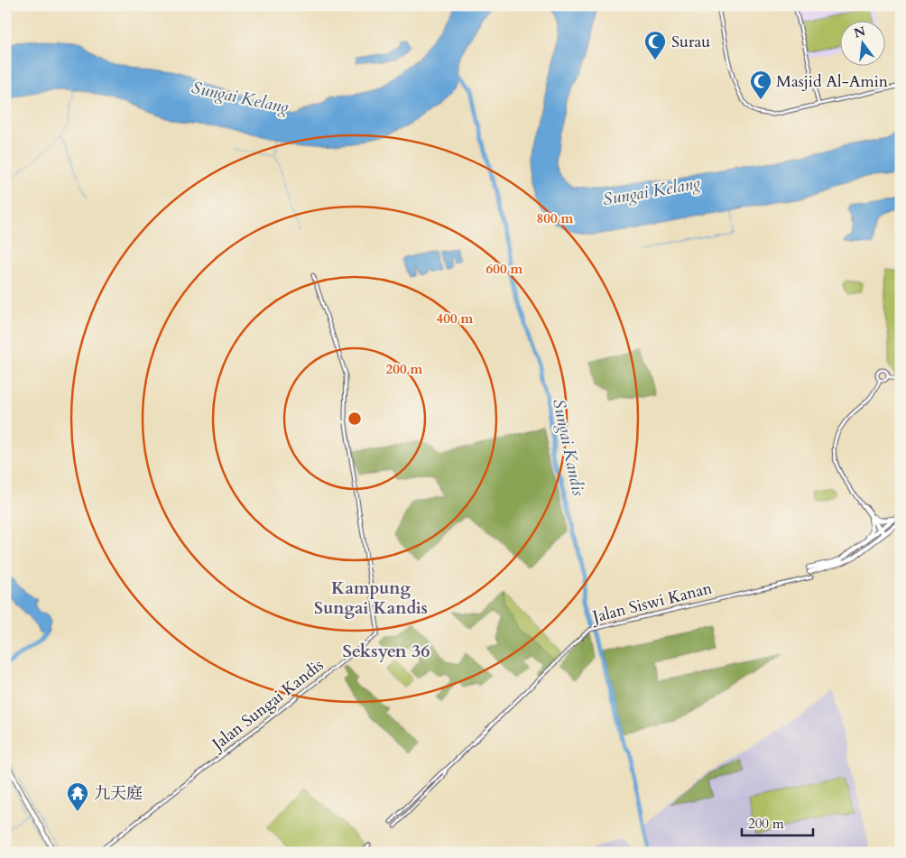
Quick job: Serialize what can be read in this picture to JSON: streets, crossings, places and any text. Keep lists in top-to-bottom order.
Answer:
{
  "streets": {
    "street": ["Jalan Siswi Kanan", "Jalan Sungai Kandis"]
  },
  "districts": ["Kampung Sungai Kandis", "Seksyen 36"],
  "water": ["Sungai Kelang", "Sungai Kandis"],
  "places": {
    "mosque": ["Surau", "Masjid Al-Amin"],
    "temple": ["九天庭"]
  },
  "scale_bar": "200 m",
  "north": "top",
  "rings": [
    "800 m",
    "600 m",
    "400 m",
    "200 m"
  ]
}
